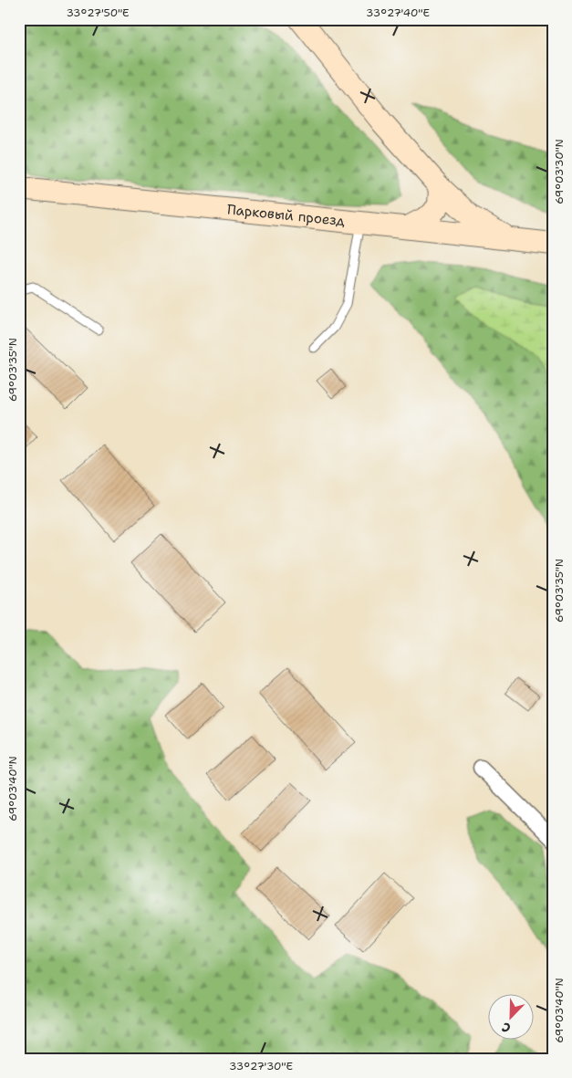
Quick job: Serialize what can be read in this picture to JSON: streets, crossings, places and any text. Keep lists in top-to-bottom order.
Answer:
{
  "streets": {
    "main road": ["Парковый проезд"]
  },
  "north": "bottom left",
  "coordinates": [
    "33°27'50\"E",
    "33°27'40\"E",
    "69°03'30\"N",
    "69°03'35\"N",
    "69°03'40\"N",
    "33°27'30\"E"
  ]
}
